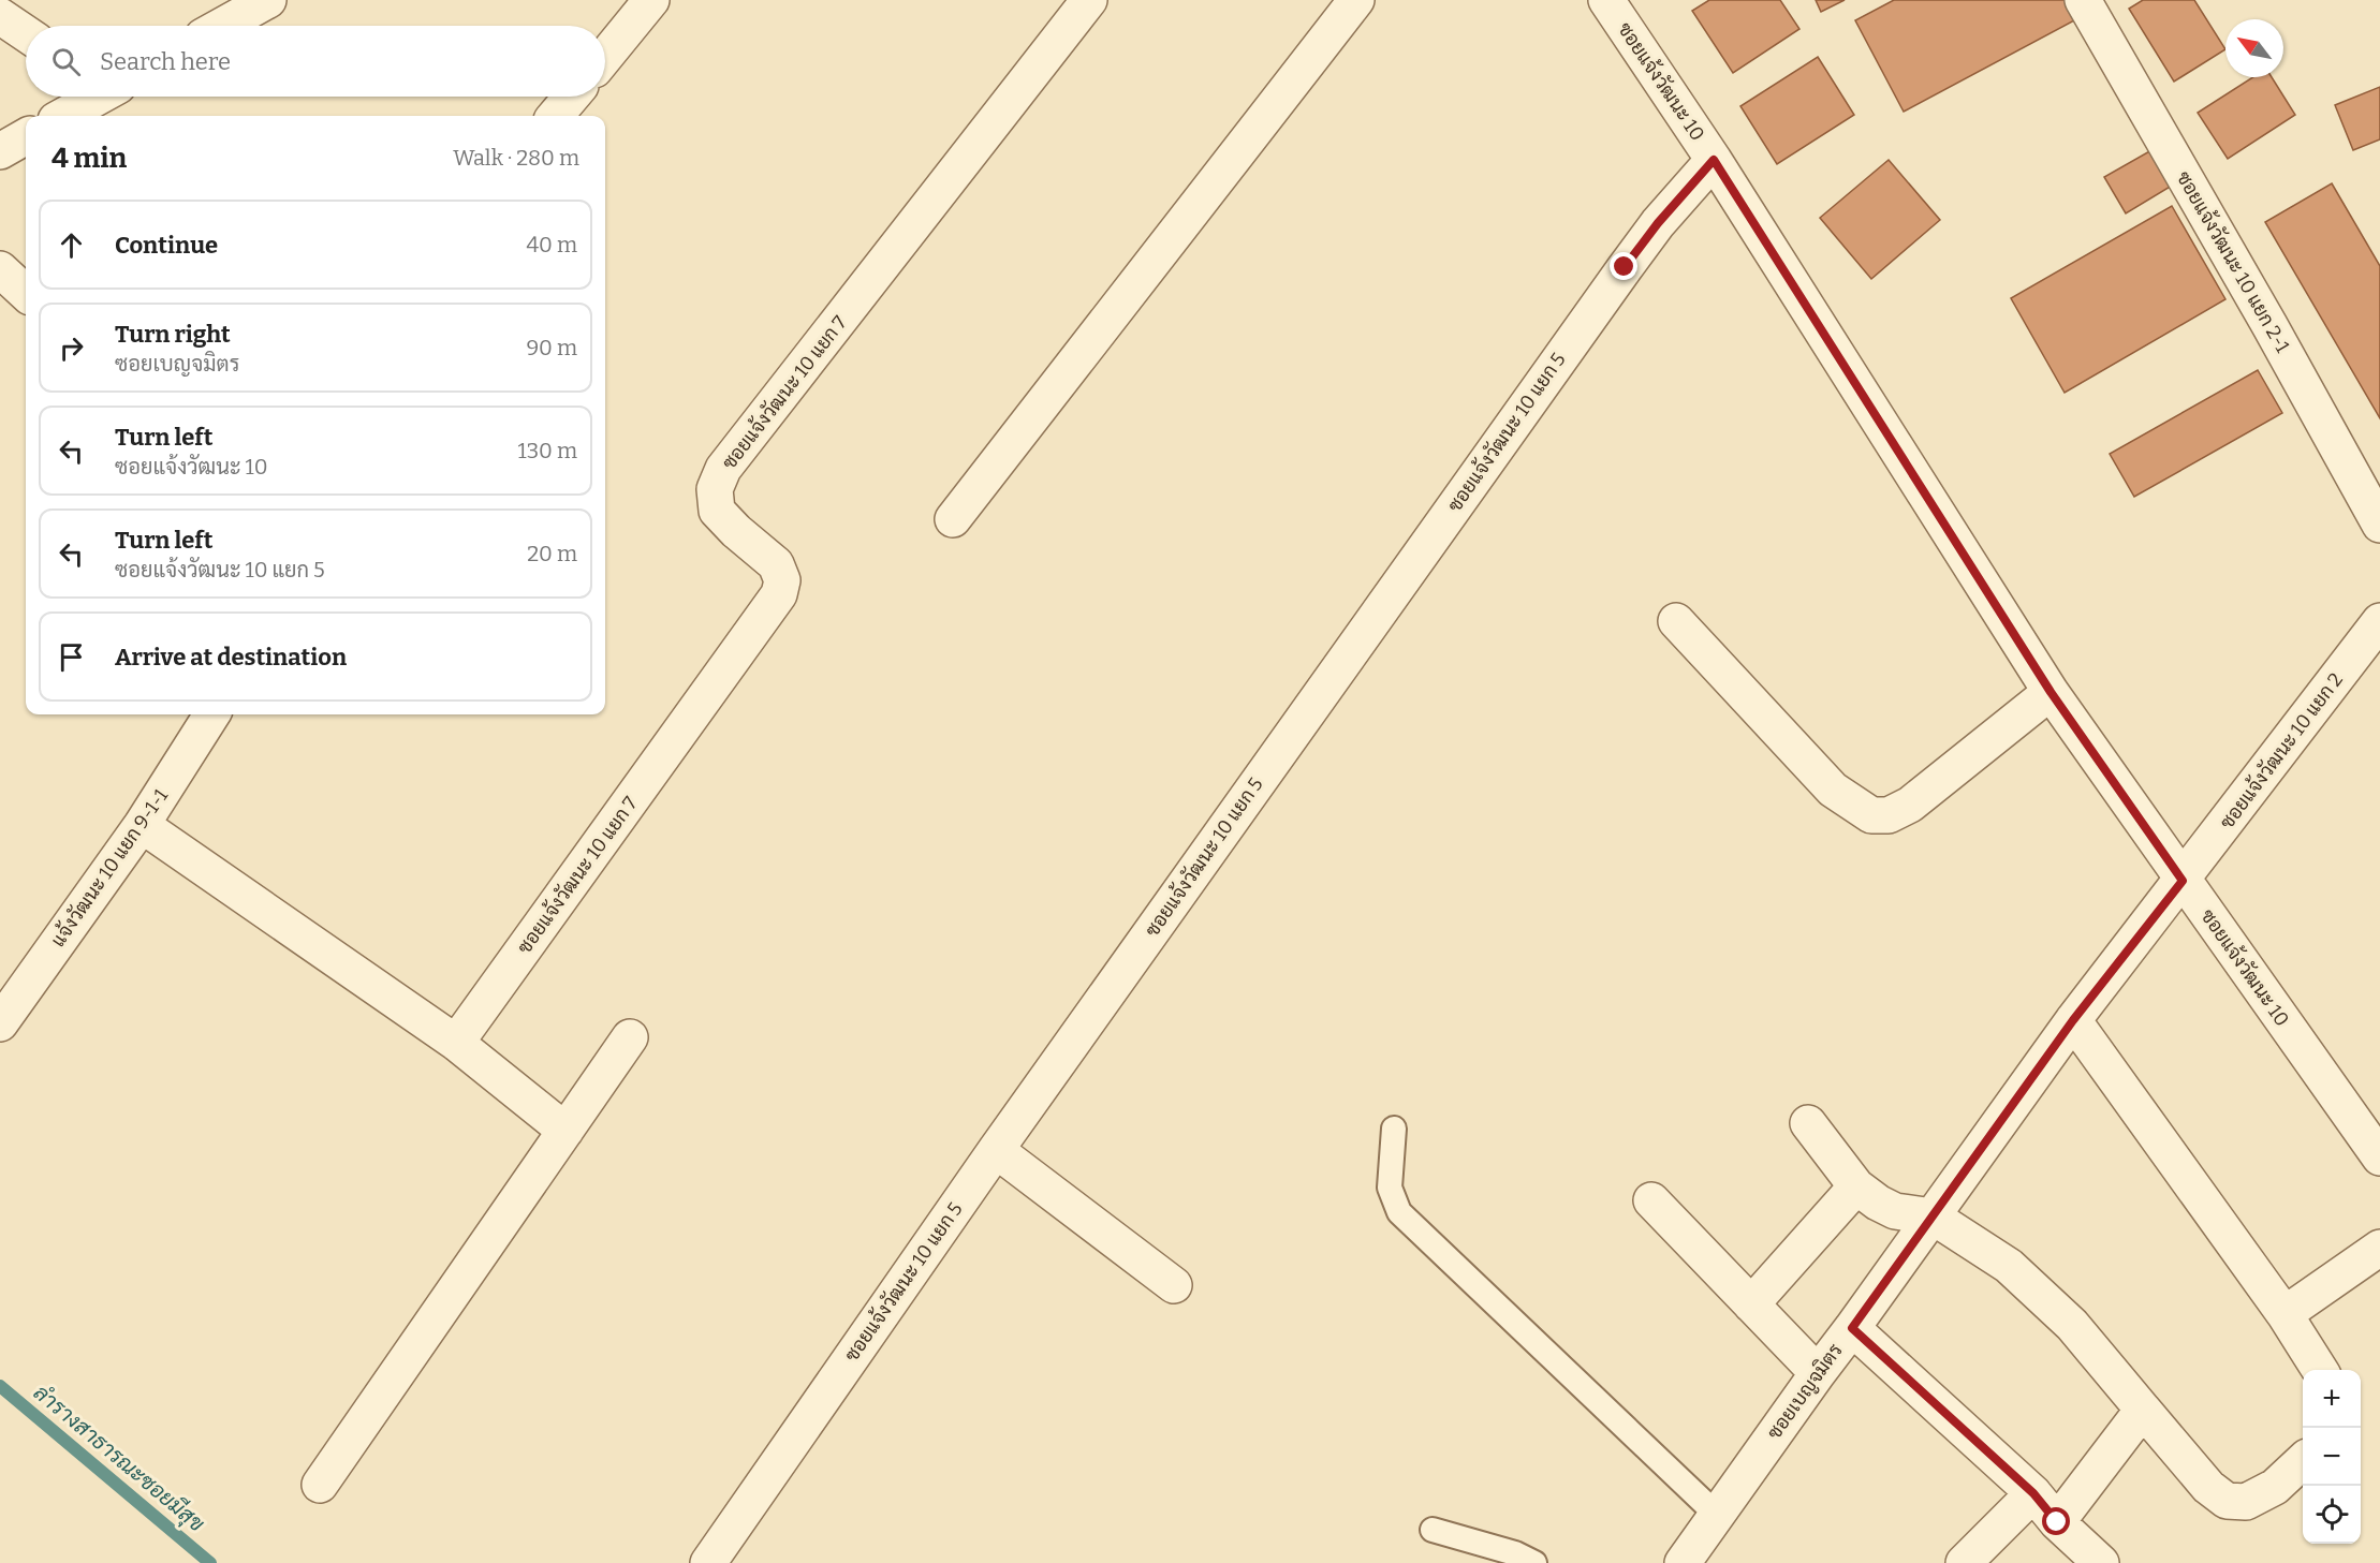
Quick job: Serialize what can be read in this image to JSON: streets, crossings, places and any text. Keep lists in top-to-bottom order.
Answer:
{
  "streets": {
    "street": [
      "ซอยแจ้งวัฒนะ 10",
      "ซอยแจ้งวัฒนะ 10 แยก 2-1",
      "ซอยแจ้งวัฒนะ 10 แยก 7",
      "ซอยแจ้งวัฒนะ 10 แยก 5",
      "ซอยแจ้งวัฒนะ 10 แยก 2",
      "แจ้งวัฒนะ 10 แยก 9-1-1",
      "ซอยเบญจมิตร"
    ]
  },
  "crossings": [
    ["ซอยแจ้งวัฒนะ 10", "ซอยแจ้งวัฒนะ 10 แยก 5"],
    ["ซอยแจ้งวัฒนะ 10", "ซอยแจ้งวัฒนะ 10 แยก 2"],
    ["ซอยแจ้งวัฒนะ 10", "ซอยเบญจมิตร"],
    ["ซอยแจ้งวัฒนะ 10 แยก 2", "ซอยเบญจมิตร"]
  ],
  "water": ["ลำรางสาธารณะซอยมีสุข"],
  "north": "top left",
  "page": {
    "search": "Search here",
    "heading": ["4 min", "Walk · 280 m"],
    "list": [
      ["Continue", "40 m"],
      ["Turn right", "ซอยเบญจมิตร", "90 m"],
      ["Turn left", "ซอยแจ้งวัฒนะ 10", "130 m"],
      ["Turn left", "ซอยแจ้งวัฒนะ 10 แยก 5", "20 m"],
      "Arrive at destination"
    ],
    "map_buttons": ["+", "−"]
  }
}
